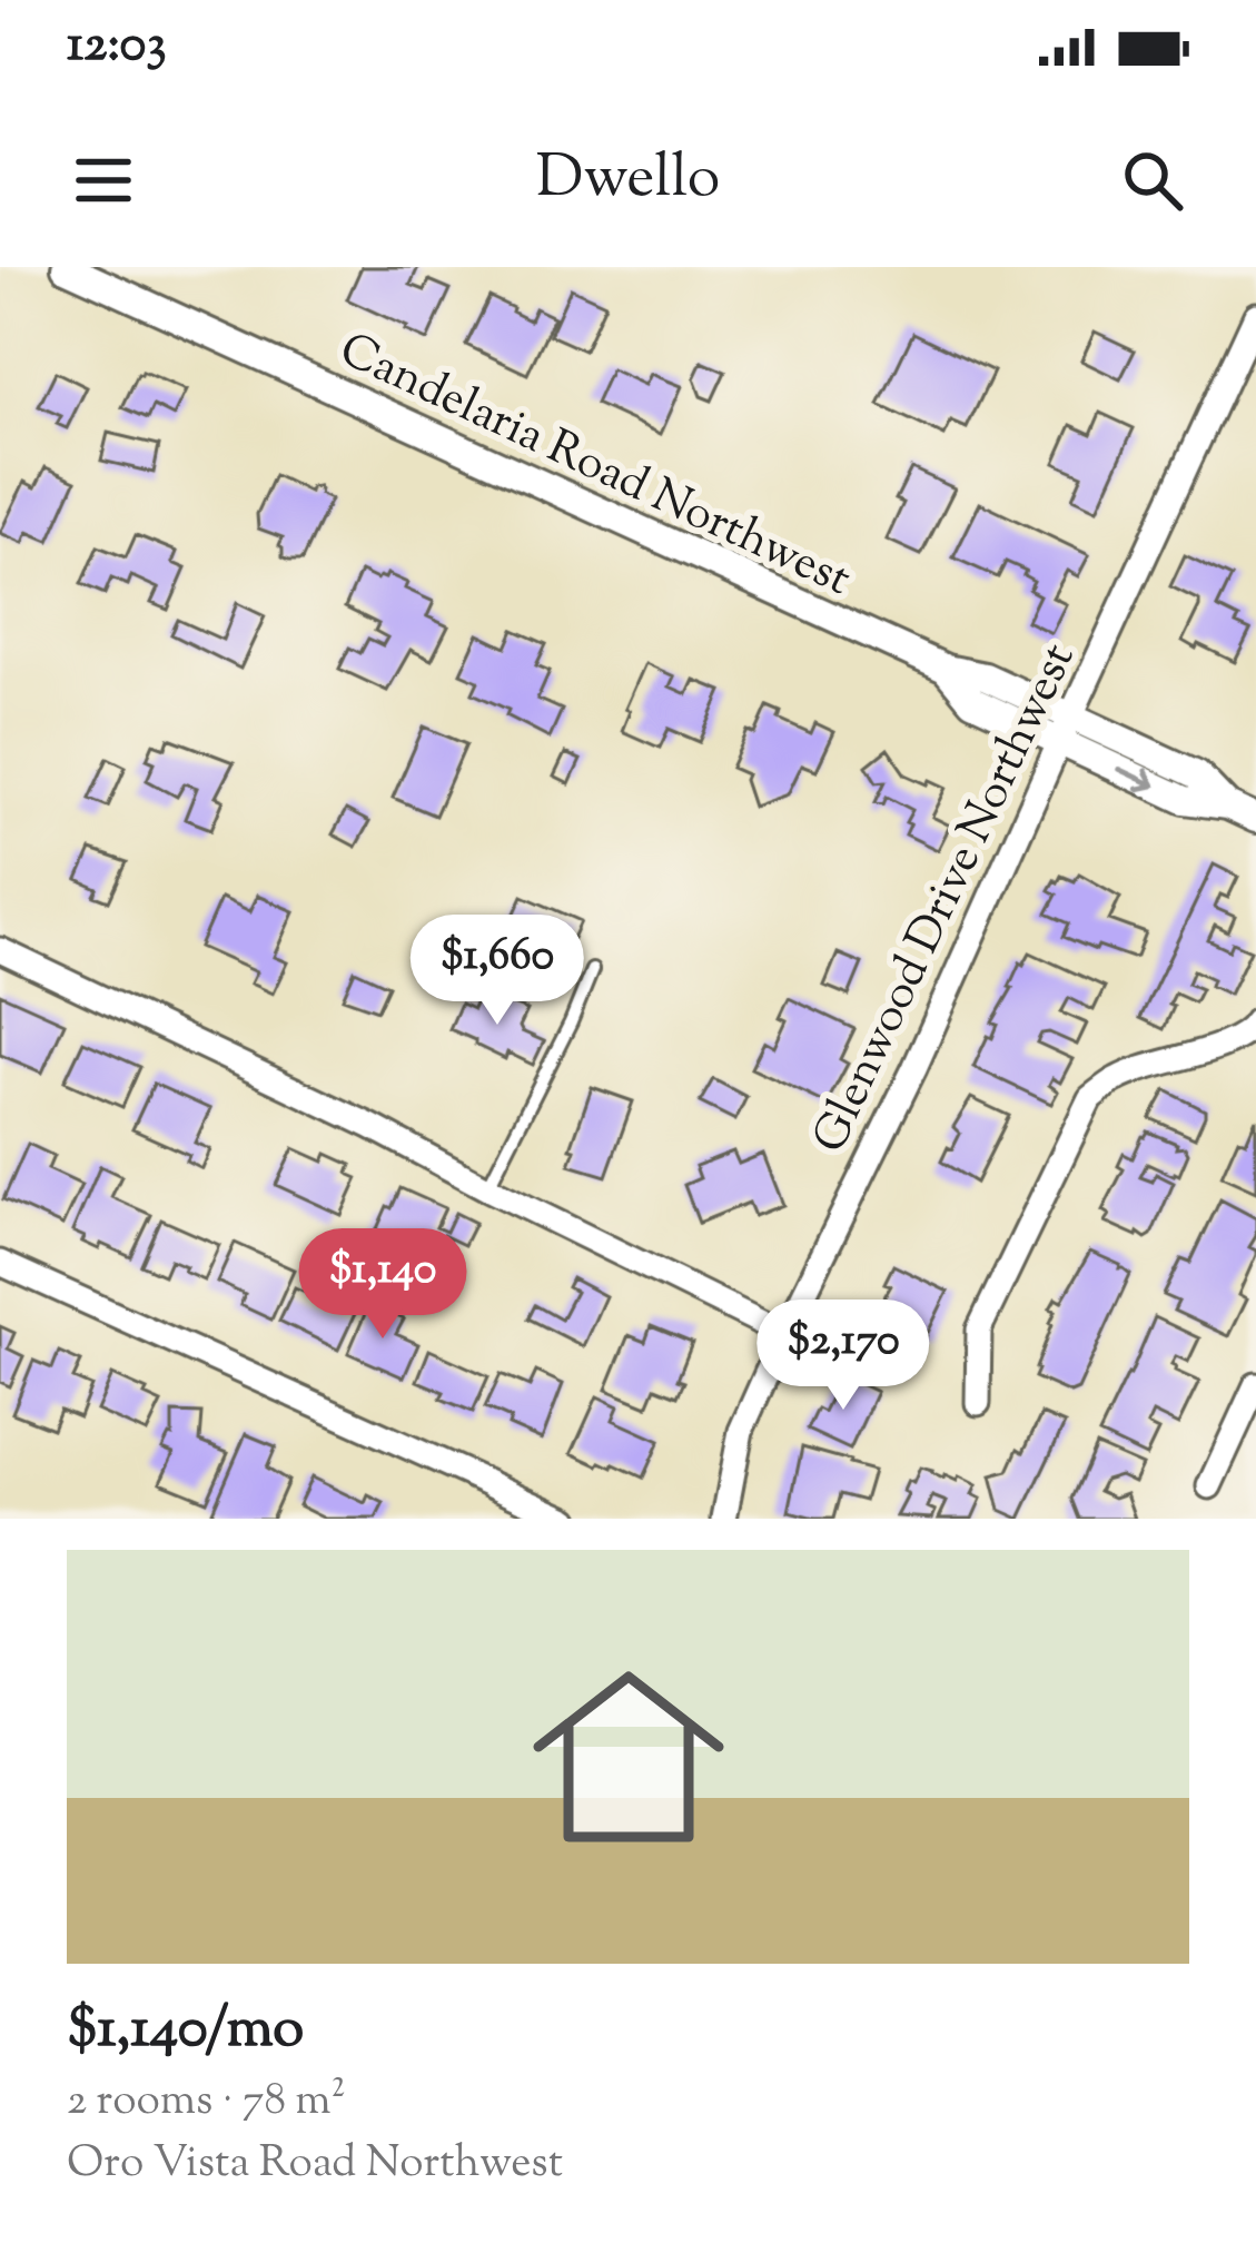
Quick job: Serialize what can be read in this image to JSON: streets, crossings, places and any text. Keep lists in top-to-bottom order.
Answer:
{
  "streets": {
    "street": ["Candelaria Road Northwest", "Glenwood Drive Northwest"]
  },
  "crossings": [
    ["Candelaria Road Northwest", "Glenwood Drive Northwest"]
  ],
  "page": {
    "status": "12:03",
    "header": "Dwello",
    "price": ["$1,660", "$1,140", "$2,170"],
    "list": [
      {
        "name": "$1,140/mo",
        "note": "2 rooms · 78 m² · Oro Vista Road Northwest"
      }
    ]
  }
}
